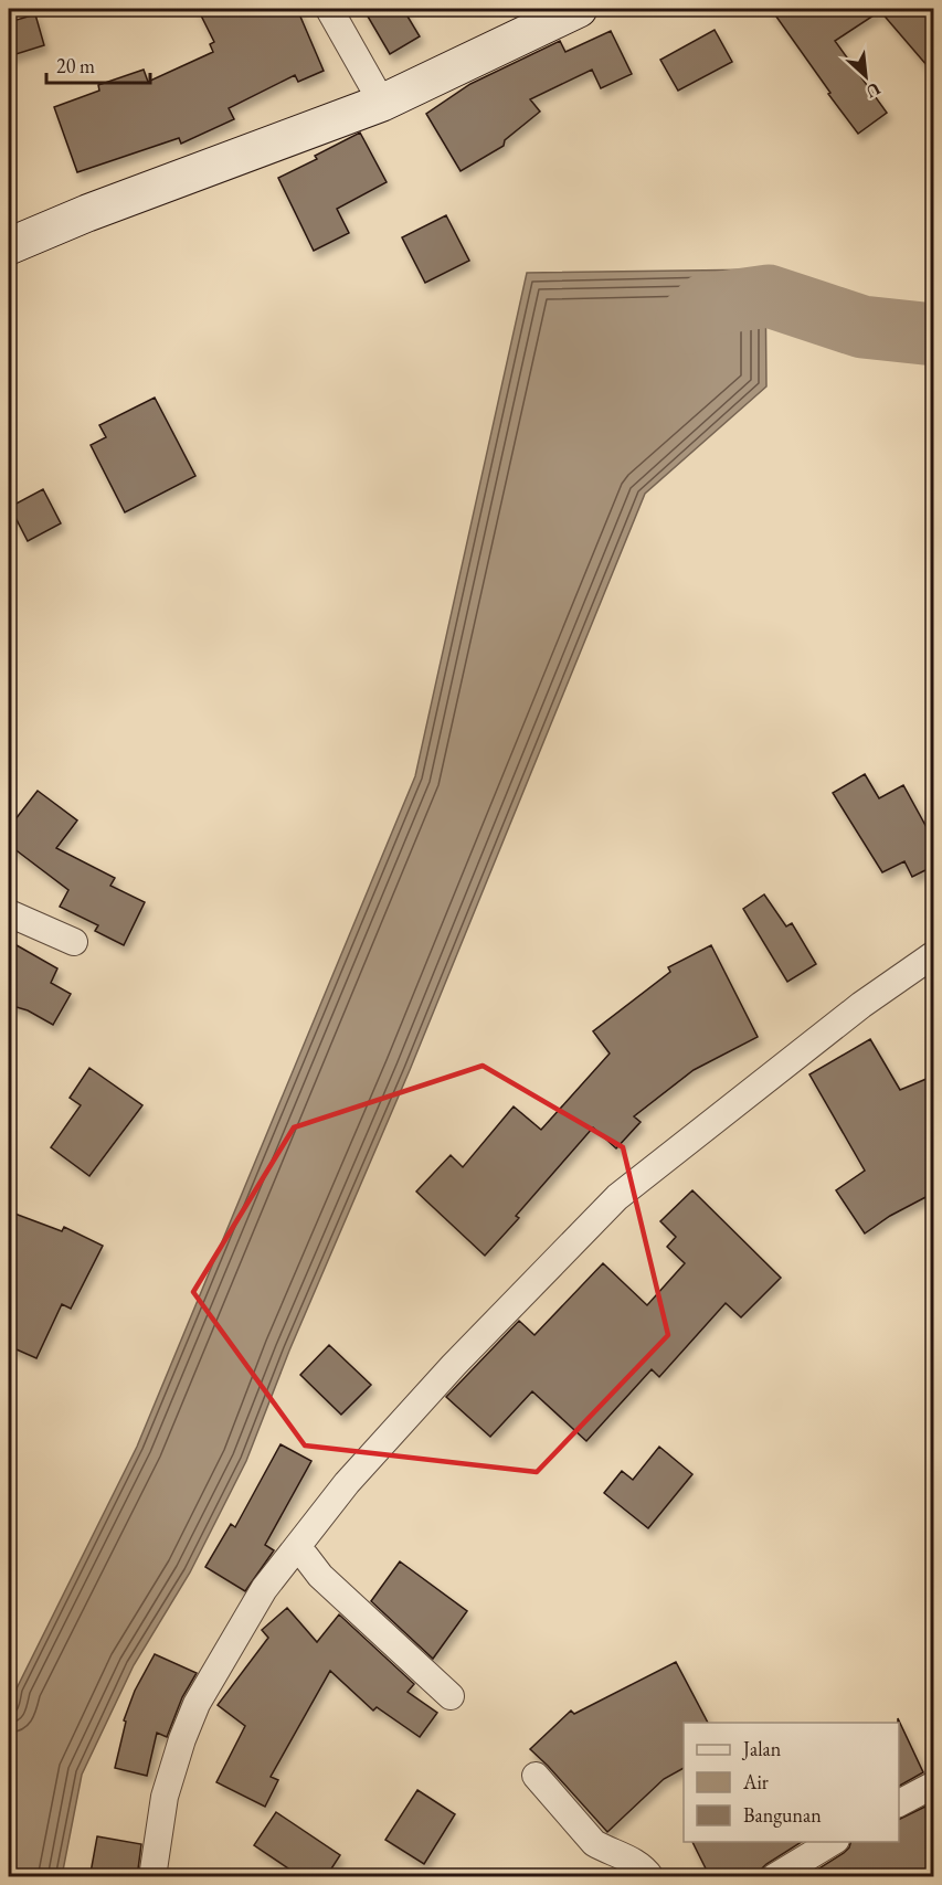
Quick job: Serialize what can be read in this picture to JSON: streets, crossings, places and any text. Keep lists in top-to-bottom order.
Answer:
{
  "legend": ["Jalan", "Air", "Bangunan"],
  "scale_bar": "20 m",
  "north": "bottom right"
}
